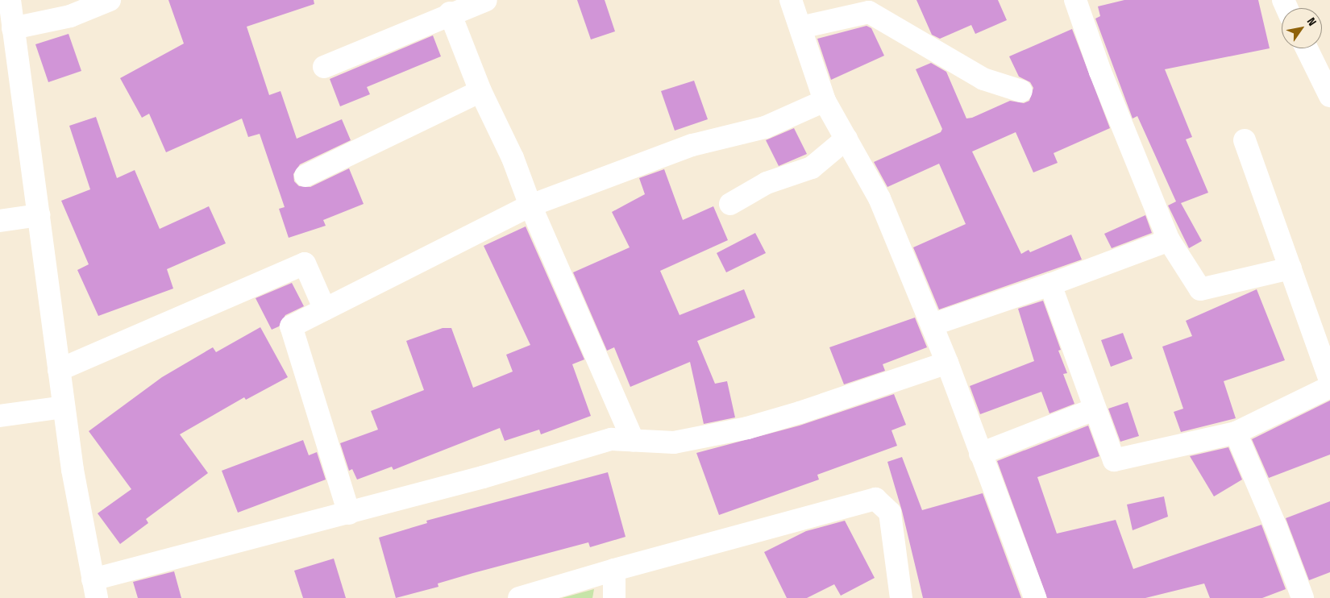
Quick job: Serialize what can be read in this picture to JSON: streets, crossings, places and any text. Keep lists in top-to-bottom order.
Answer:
{
  "north": "top right"
}
